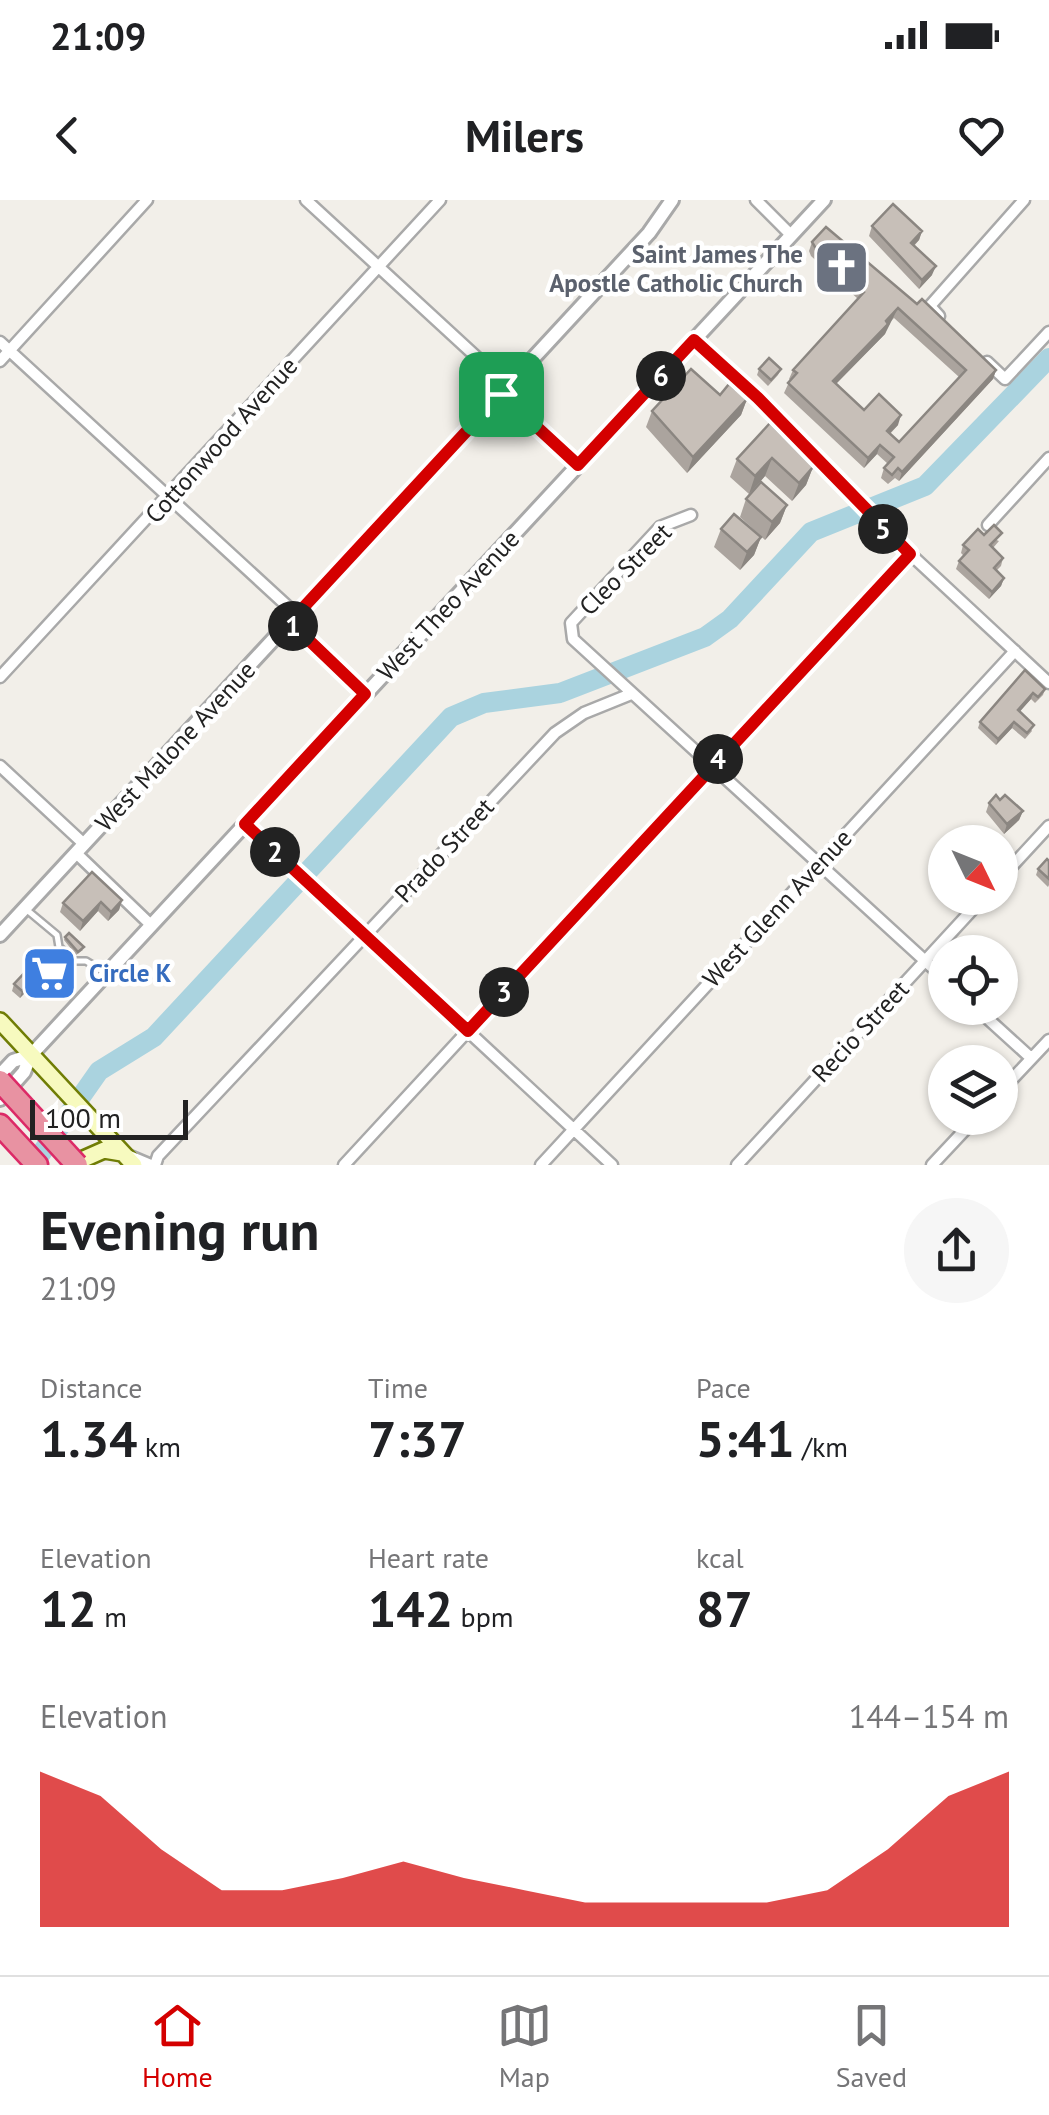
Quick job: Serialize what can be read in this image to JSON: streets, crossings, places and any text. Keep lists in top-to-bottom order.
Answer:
{
  "streets": {
    "street": [
      "Cottonwood Avenue",
      "Cleo Street",
      "West Theo Avenue",
      "West Malone Avenue",
      "Prado Street",
      "West Glenn Avenue",
      "Recio Street"
    ]
  },
  "crossings": [
    ["Cleo Street", "Prado Street"]
  ],
  "places": {
    "church": ["Saint James The Apostle Catholic Church"],
    "supermarket": ["Circle K"]
  },
  "scale_bar": "100 m",
  "north": "bottom right",
  "page": {
    "status": "21:09",
    "header": "Milers",
    "pins": [
      "6",
      "5",
      "1",
      "4",
      "2",
      "3"
    ],
    "scale": "100 m",
    "heading": ["Evening run", "21:09"],
    "stats": [
      ["Distance", "1.34 km"],
      ["Time", "7:37"],
      ["Pace", "5:41 /km"],
      ["Elevation", "12 m"],
      ["Heart rate", "142 bpm"],
      ["kcal", "87"]
    ],
    "chart": ["Elevation", "144–154 m"],
    "tabs": ["Home", "Map", "Saved"]
  }
}
